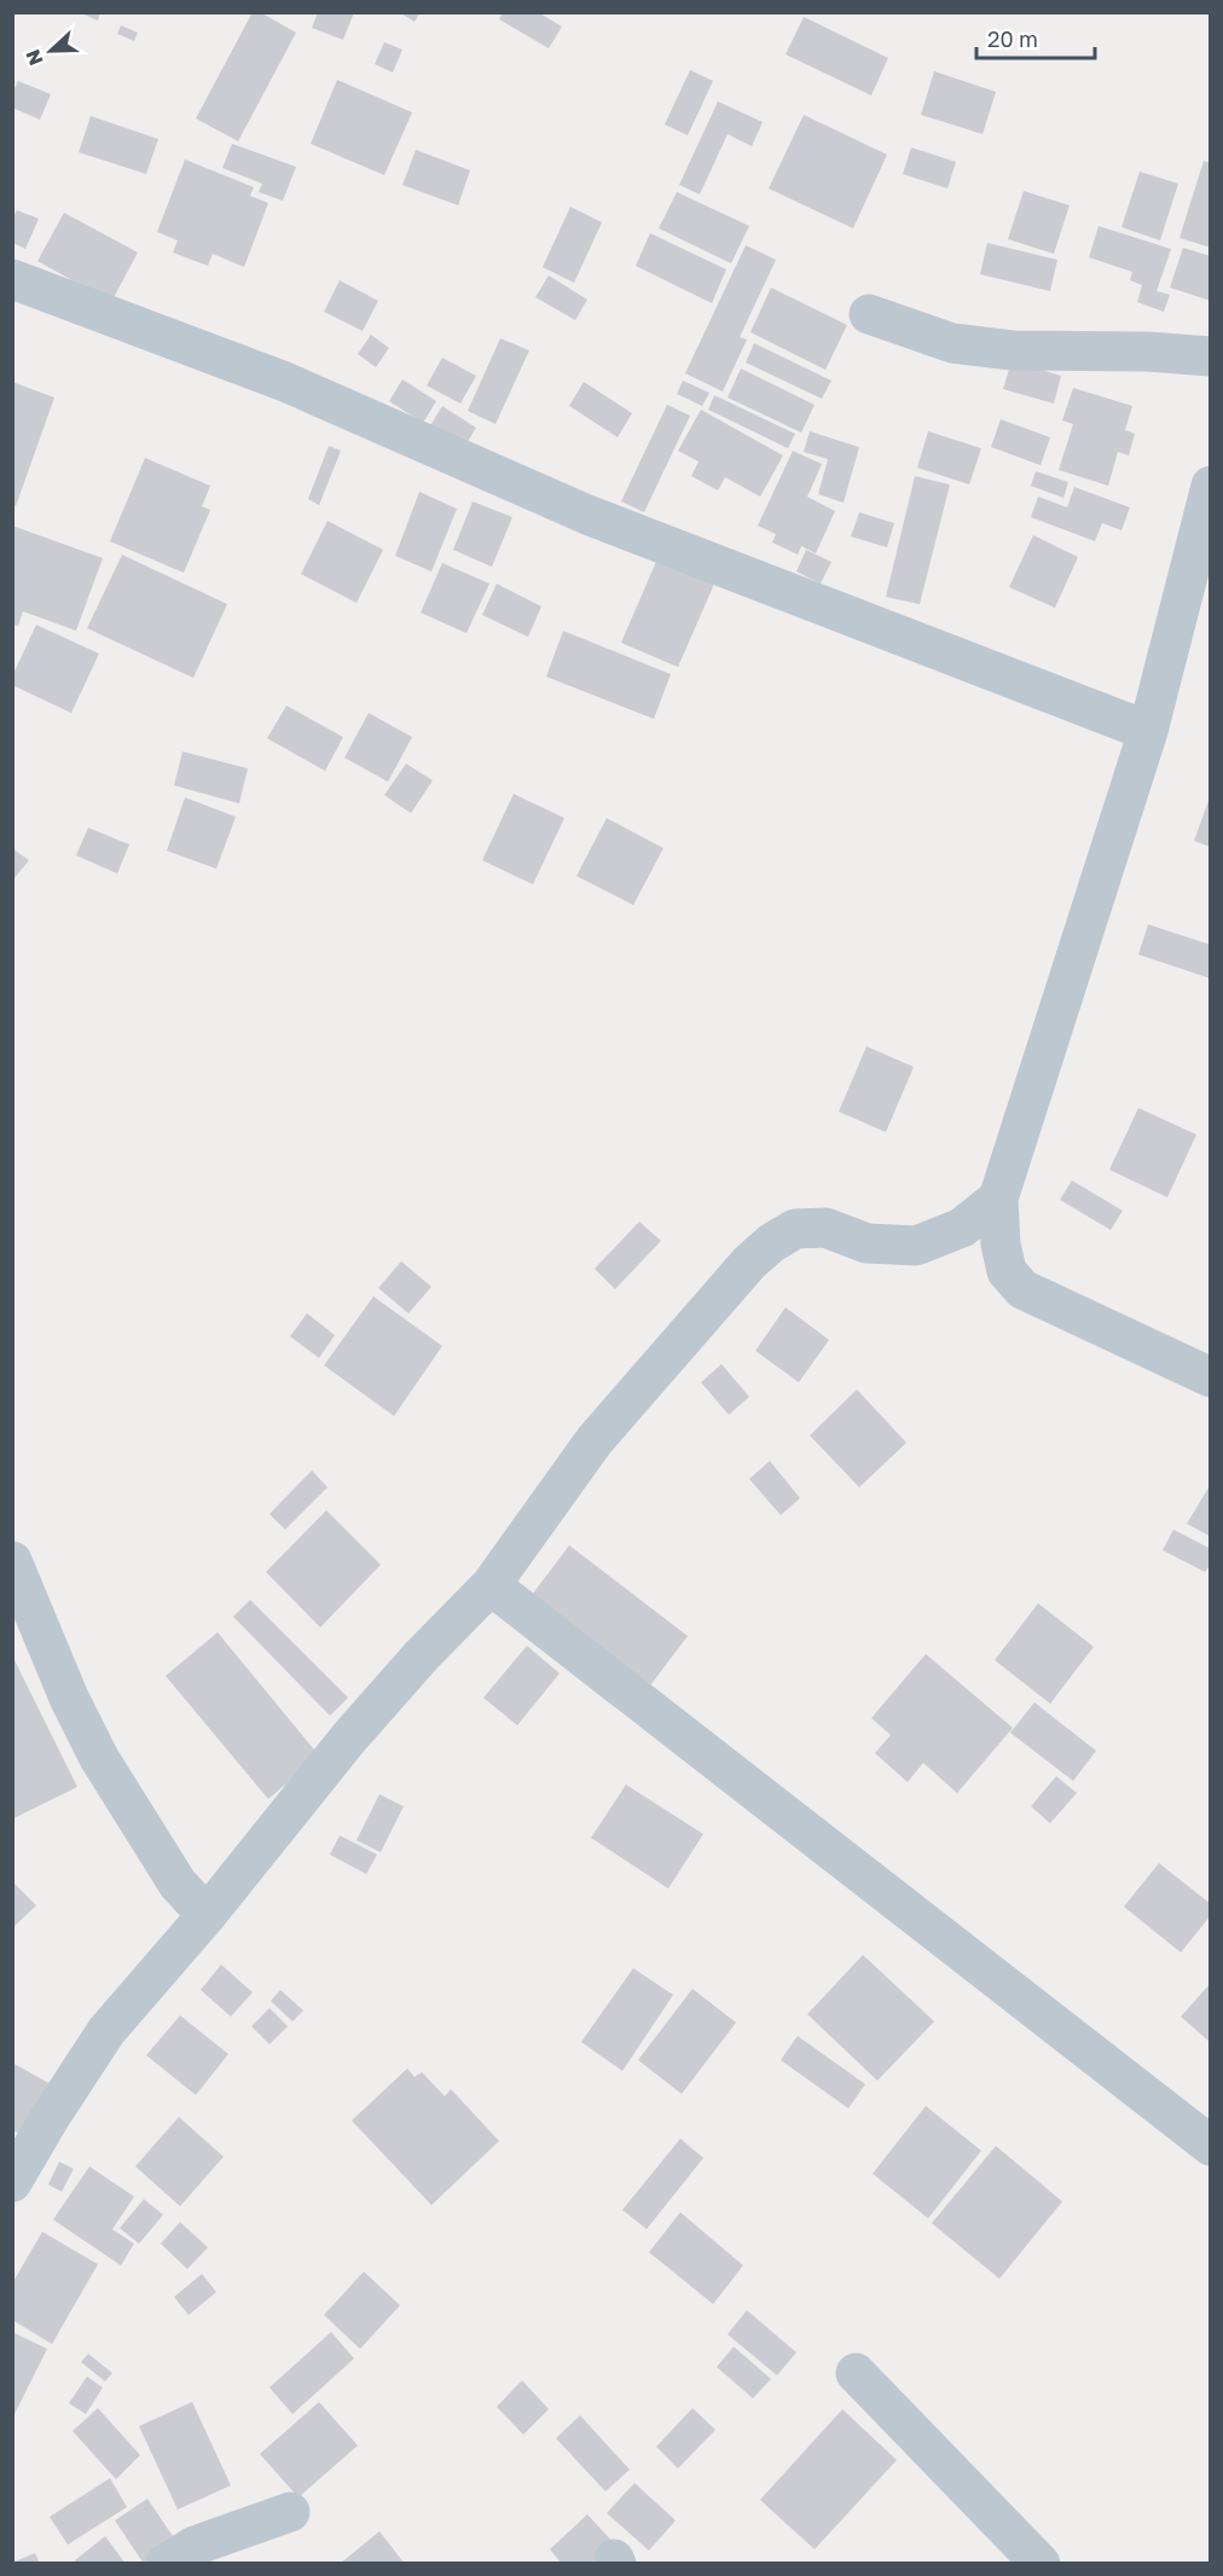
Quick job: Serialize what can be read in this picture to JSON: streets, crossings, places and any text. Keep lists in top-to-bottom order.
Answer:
{
  "scale_bar": "20 m",
  "north": "left"
}
